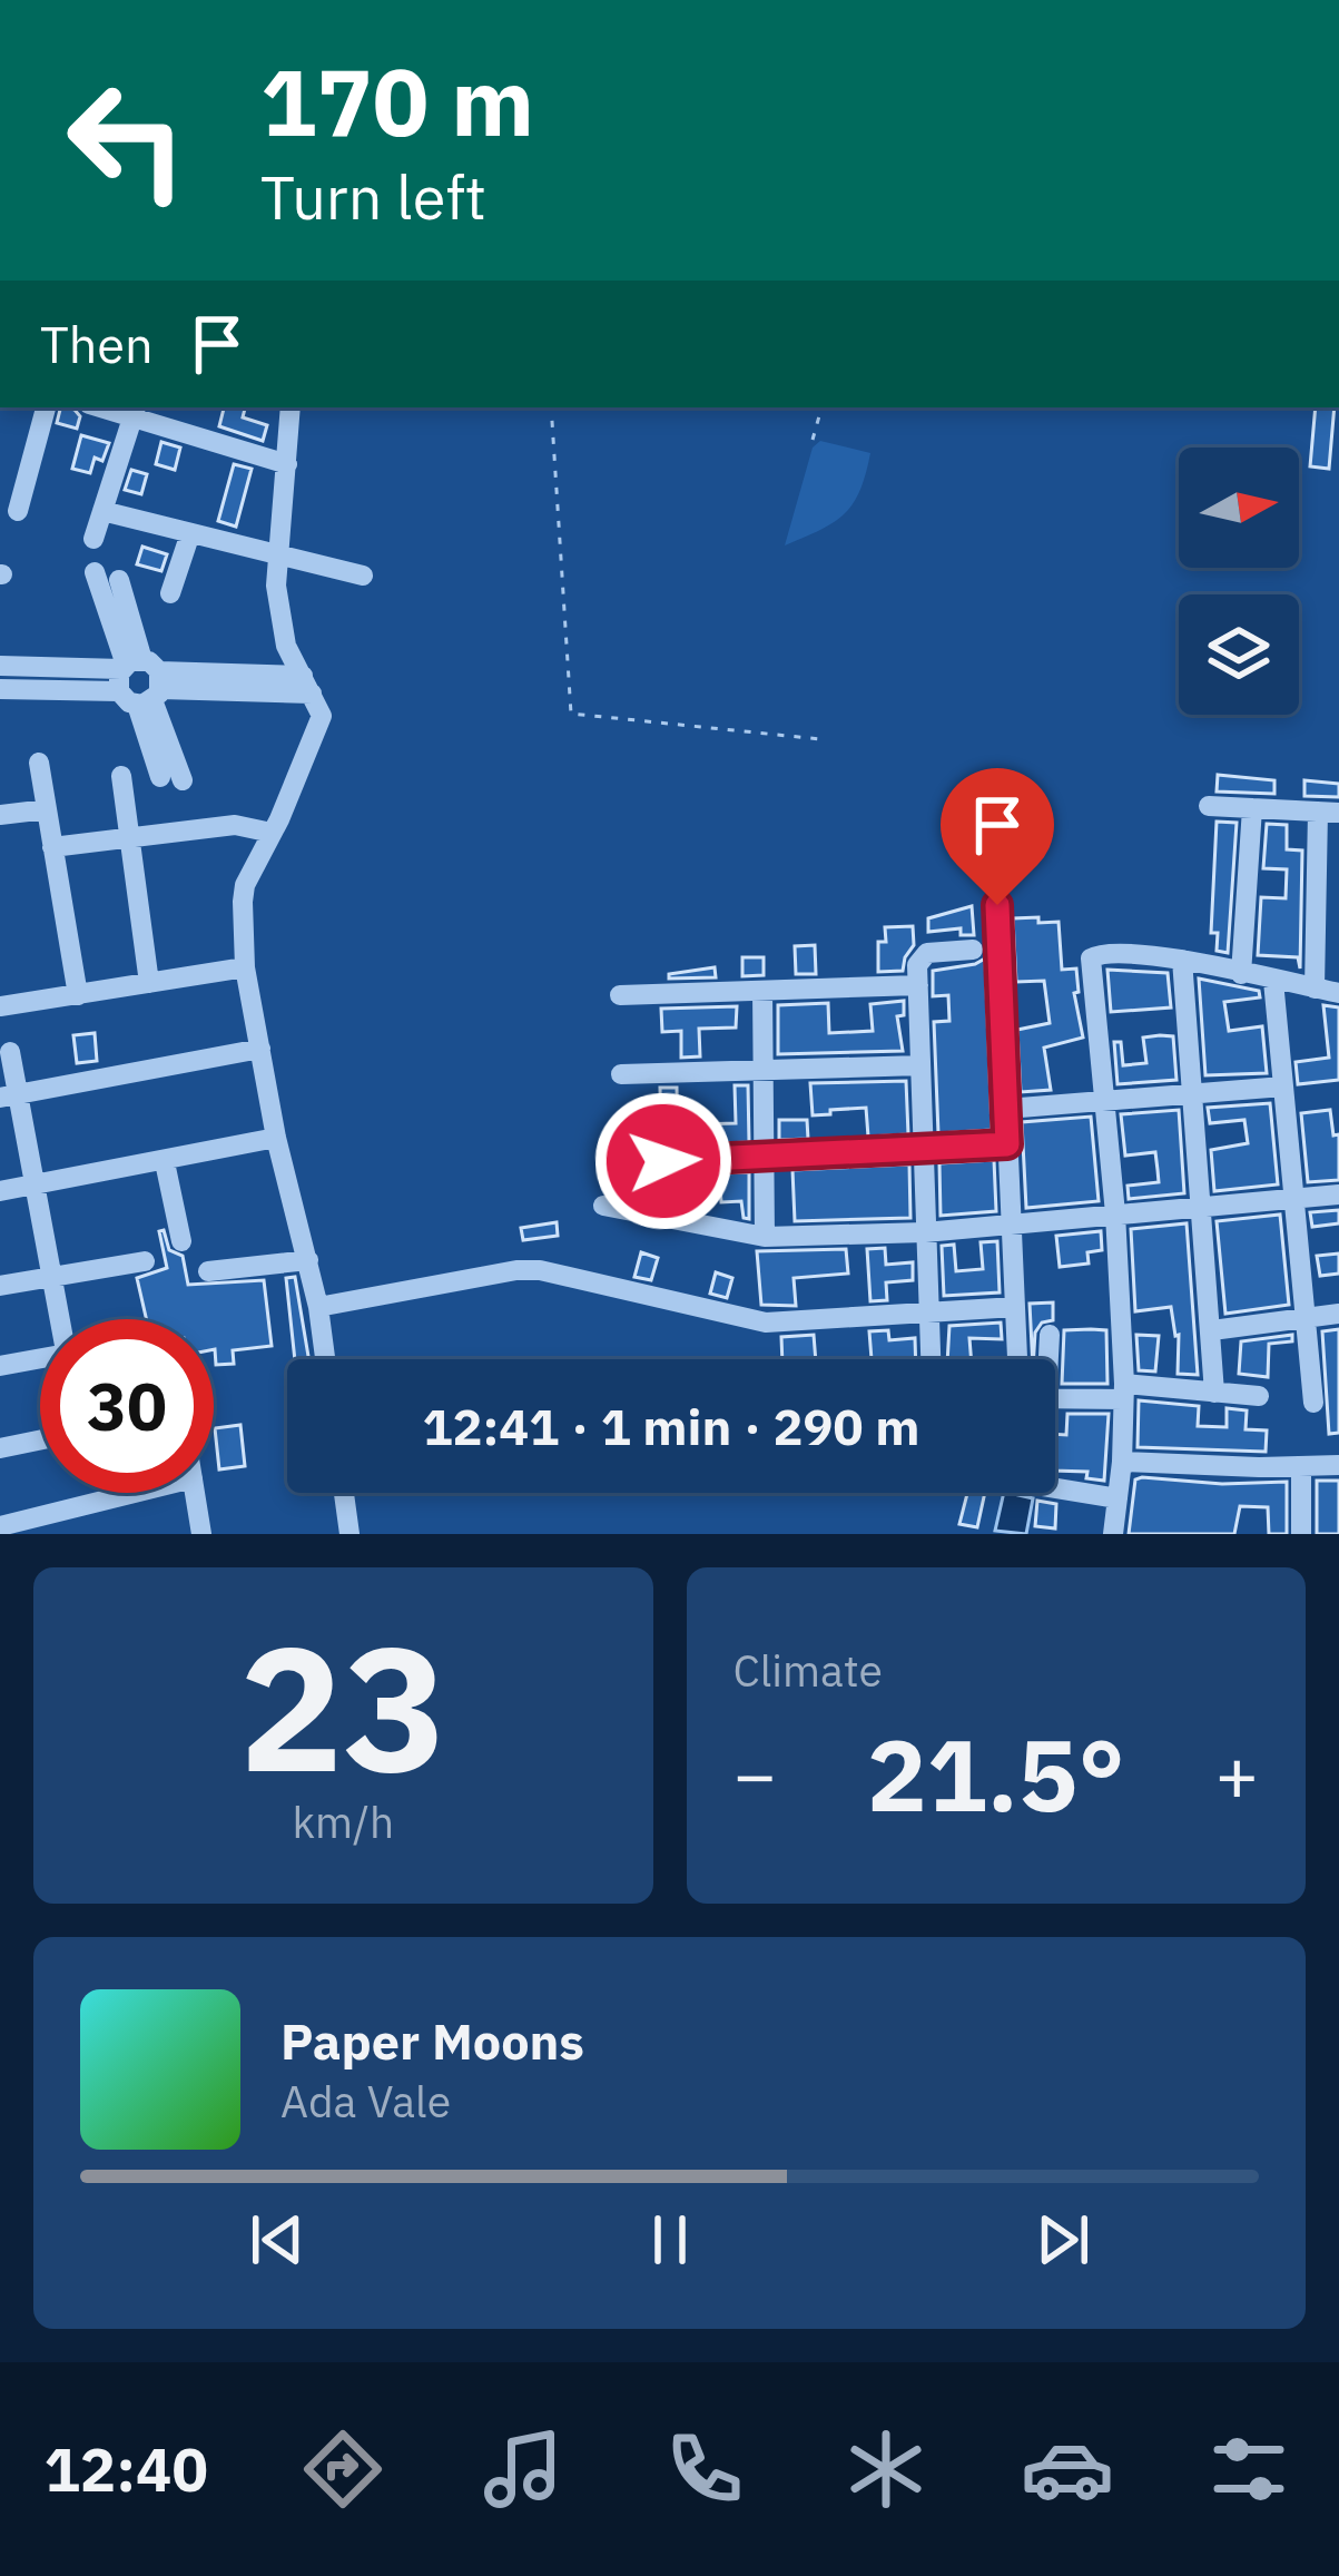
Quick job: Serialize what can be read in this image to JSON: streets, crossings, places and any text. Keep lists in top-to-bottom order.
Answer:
{
  "north": "right",
  "page": {
    "turn": ["170 m", "Turn left"],
    "then": "Then",
    "limit": "30",
    "trip": "12:41 · 1 min · 290 m",
    "tile": [
      ["23", "km/h"],
      "Climate"
    ],
    "heat": ["−", "21.5°", "+"],
    "song": ["Paper Moons", "Ada Vale"],
    "tabs": "12:40"
  }
}
